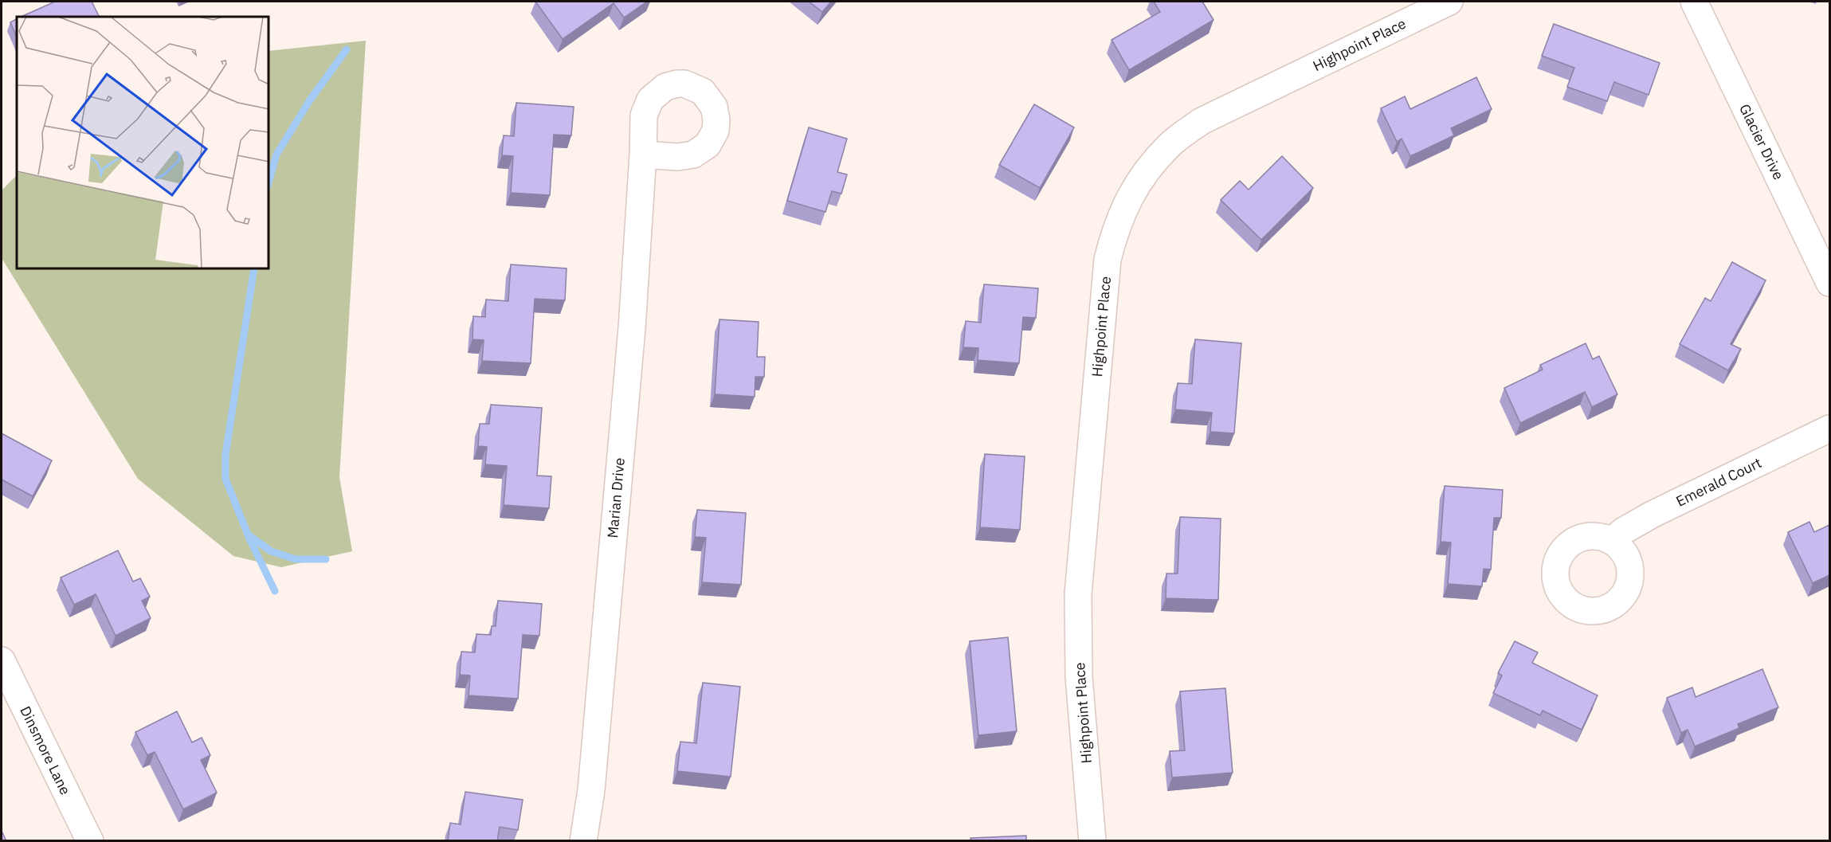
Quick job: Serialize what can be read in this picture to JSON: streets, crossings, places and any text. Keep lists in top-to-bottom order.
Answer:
{
  "streets": {
    "street": [
      "Highpoint Place",
      "Glacier Drive",
      "Emerald Court",
      "Marian Drive",
      "Dinsmore Lane"
    ]
  }
}
